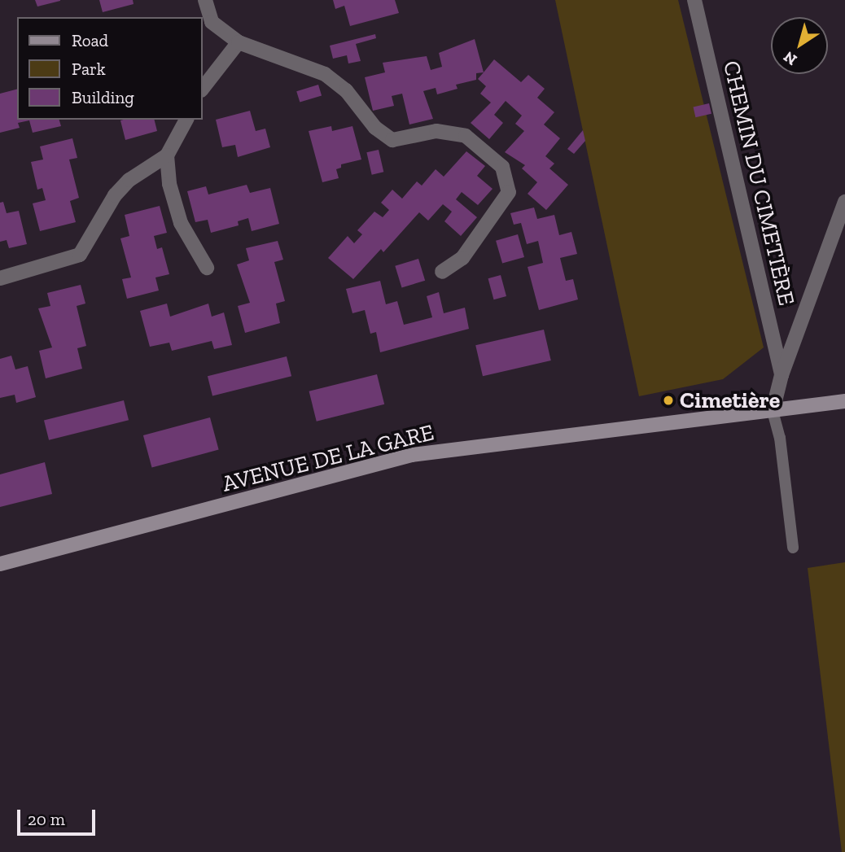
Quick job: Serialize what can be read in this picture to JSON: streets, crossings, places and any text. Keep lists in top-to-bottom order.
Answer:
{
  "streets": {
    "street": ["CHEMIN DU CIMETIÈRE", "AVENUE DE LA GARE"]
  },
  "places": ["Cimetière"],
  "legend": ["Road", "Park", "Building"],
  "scale_bar": "20 m",
  "north": "bottom left"
}
